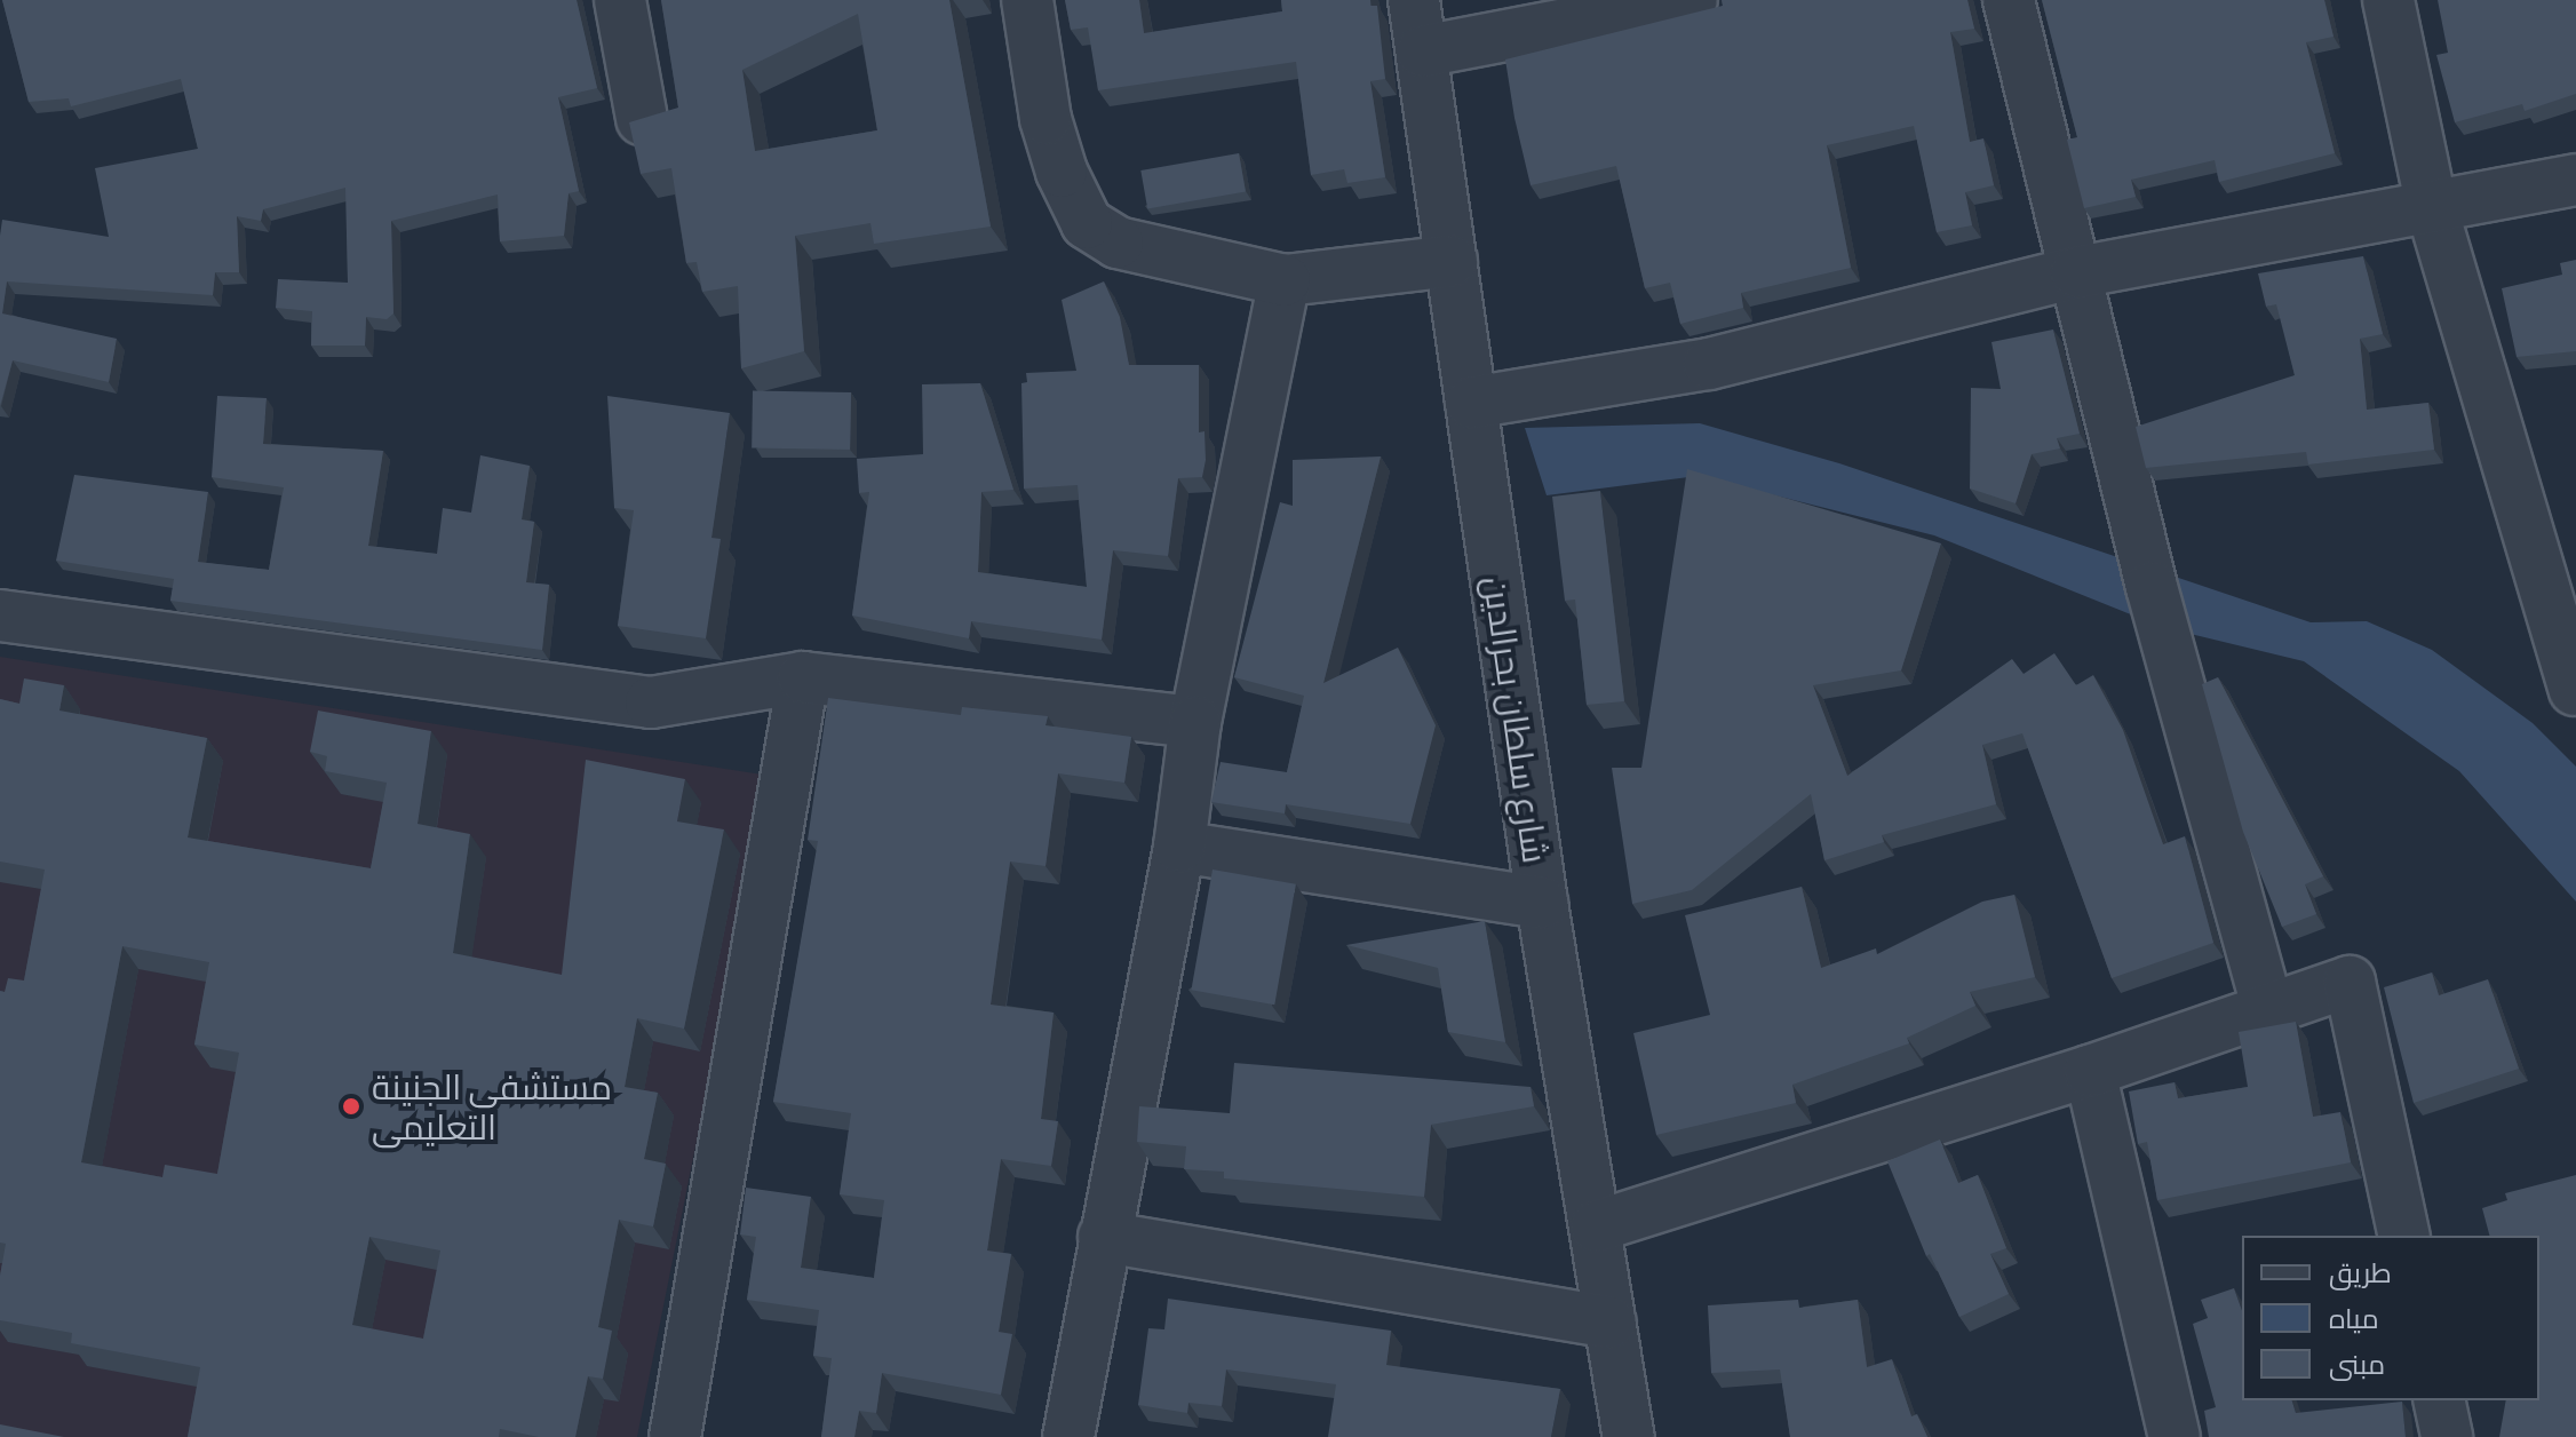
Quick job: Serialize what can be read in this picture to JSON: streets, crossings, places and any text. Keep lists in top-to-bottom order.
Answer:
{
  "streets": {
    "street": ["شارع سلطان بحرالدين"]
  },
  "places": ["مستشفي الجنينة التعليمى"],
  "legend": ["طريق", "مياه", "مبنى"]
}
